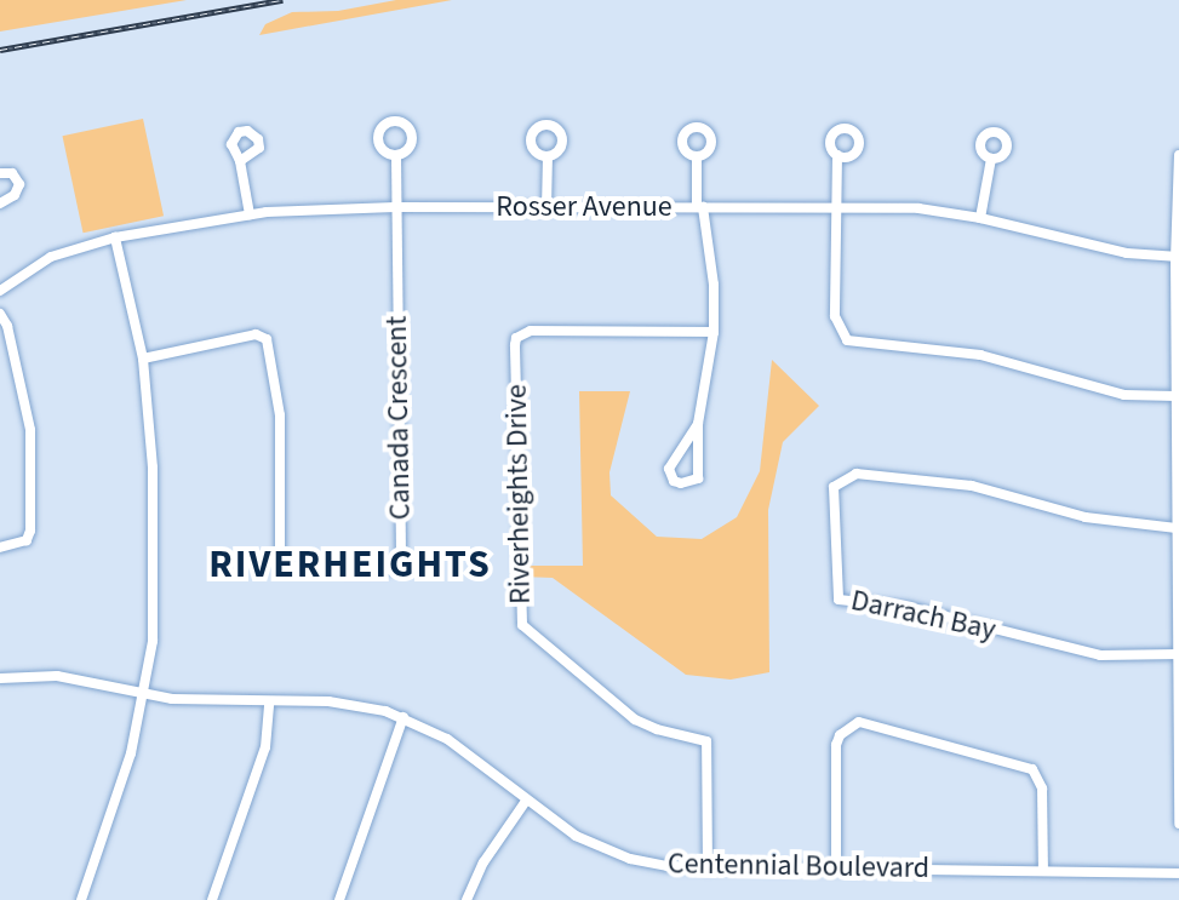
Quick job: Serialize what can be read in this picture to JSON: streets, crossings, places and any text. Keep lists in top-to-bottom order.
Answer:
{
  "streets": {
    "street": [
      "Rosser Avenue",
      "Canada Crescent",
      "Riverheights Drive",
      "Darrach Bay",
      "Centennial Boulevard"
    ]
  },
  "crossings": [
    ["Rosser Avenue", "Canada Crescent"],
    ["Riverheights Drive", "Centennial Boulevard"]
  ],
  "districts": ["RIVERHEIGHTS"]
}
